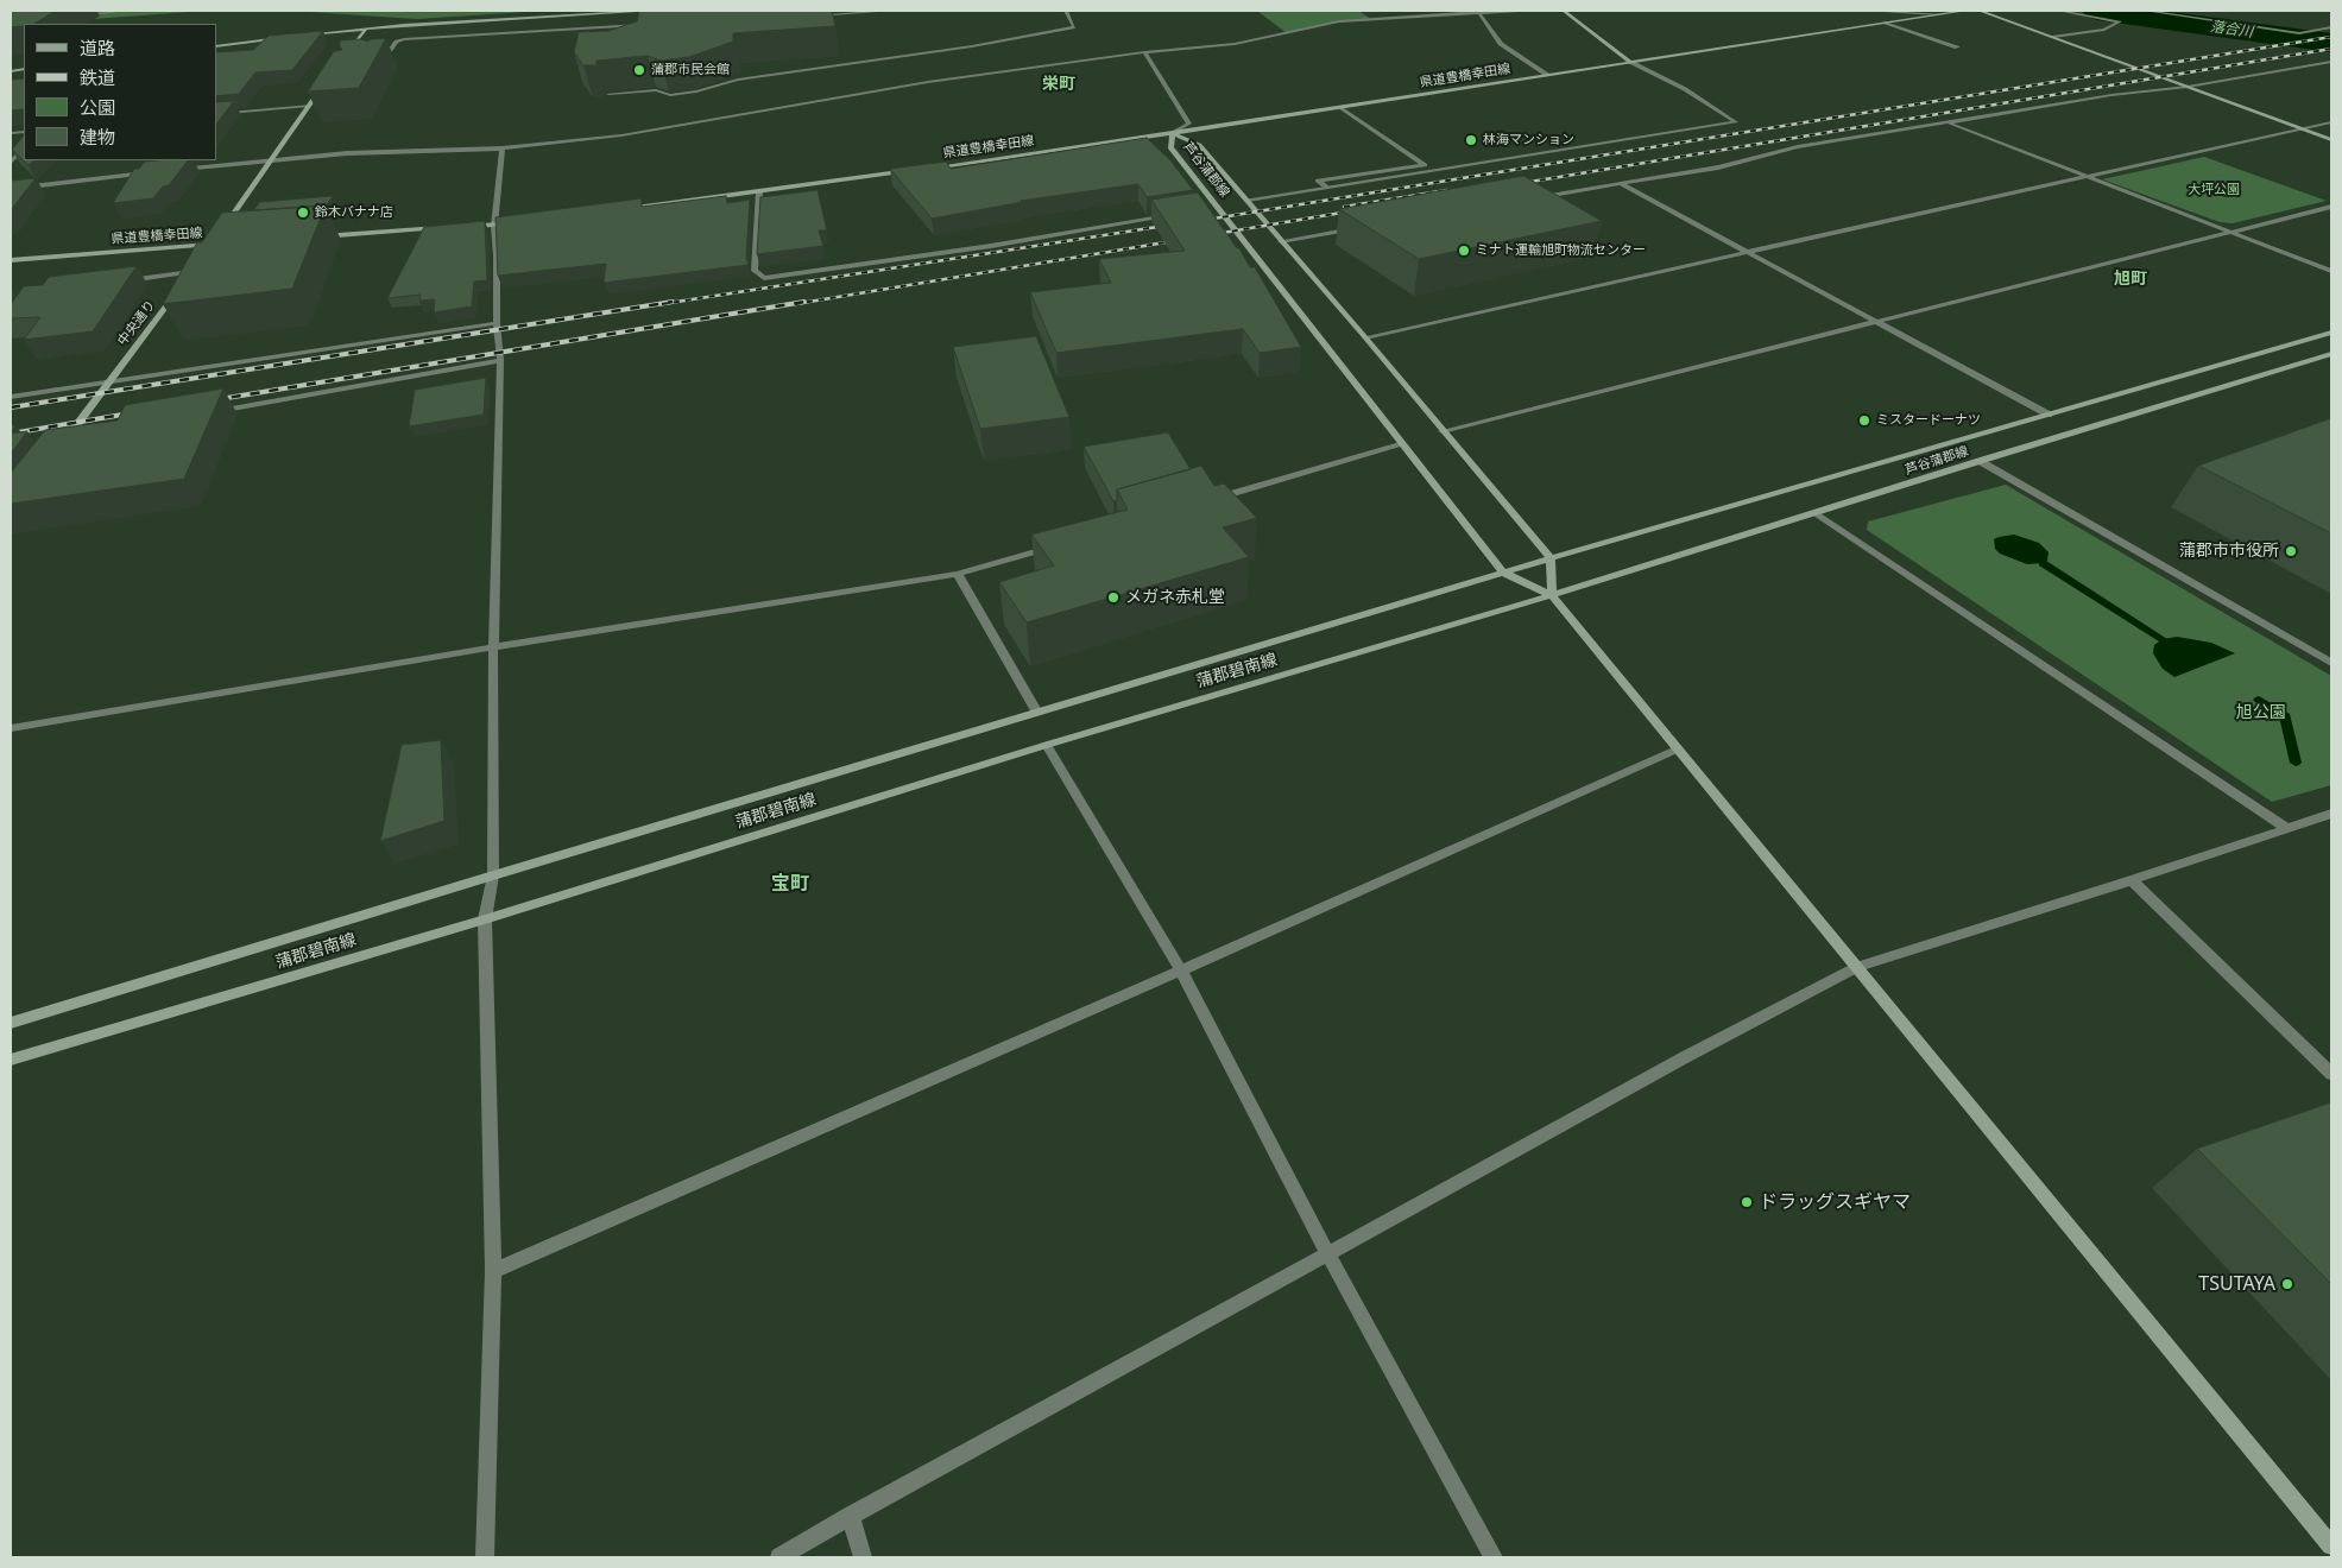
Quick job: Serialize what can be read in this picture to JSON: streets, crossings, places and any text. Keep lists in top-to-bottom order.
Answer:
{
  "streets": {
    "main road": [
      "県道豊橋幸田線",
      "芦谷蒲郡線",
      "中央通り",
      "蒲郡碧南線"
    ]
  },
  "crossings": [
    ["県道豊橋幸田線", "芦谷蒲郡線"],
    ["芦谷蒲郡線", "蒲郡碧南線"]
  ],
  "districts": ["栄町", "旭町", "宝町"],
  "water": ["落合川"],
  "parks": ["大坪公園", "旭公園"],
  "places": [
    "蒲郡市民会館",
    "林海マンション",
    "鈴木バナナ店",
    "ミナト運輸旭町物流センター",
    "ミスタードーナツ",
    "蒲郡市市役所",
    "メガネ赤札堂",
    "ドラッグスギヤマ",
    "TSUTAYA"
  ],
  "legend": [
    "道路",
    "鉄道",
    "公園",
    "建物"
  ]
}
